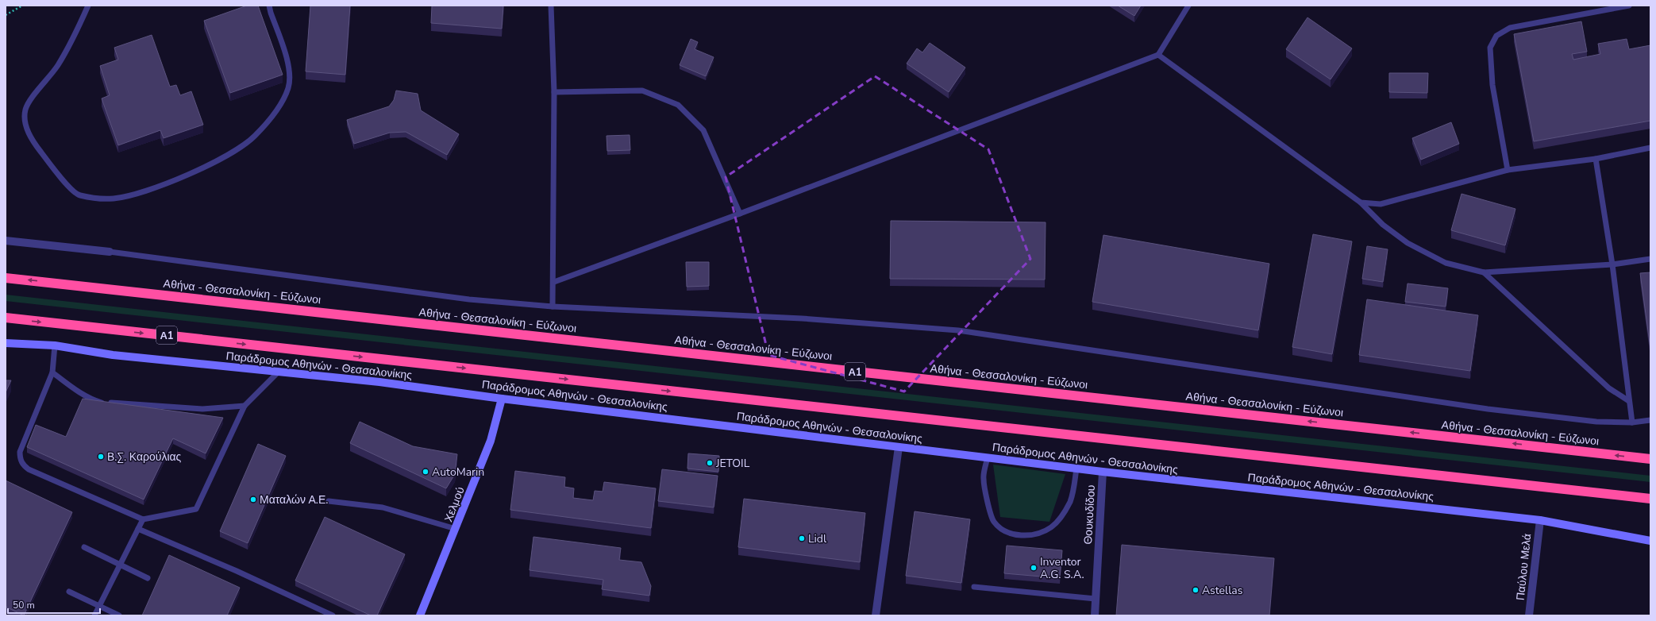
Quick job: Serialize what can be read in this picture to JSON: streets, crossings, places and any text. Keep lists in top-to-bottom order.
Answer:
{
  "streets": {
    "highway": ["Αθήνα - Θεσσαλονίκη - Εύζωνοι", "Α1"],
    "main road": ["Παράδρομος Αθηνών - Θεσσαλονίκης", "Χελμού"],
    "street": ["Θουκυδίδου", "Παύλου Μελά"]
  },
  "crossings": [
    ["Παράδρομος Αθηνών - Θεσσαλονίκης", "Χελμού"],
    ["Παράδρομος Αθηνών - Θεσσαλονίκης", "Θουκυδίδου"],
    ["Παράδρομος Αθηνών - Θεσσαλονίκης", "Παύλου Μελά"]
  ],
  "places": [
    "Β.Σ. Καρούλιας",
    "JETOIL",
    "AutoMarin",
    "Ματαλών Α.Ε.",
    "Lidl",
    "Inventor A.G. S.A.",
    "Astellas"
  ],
  "scale_bar": "50 m"
}
